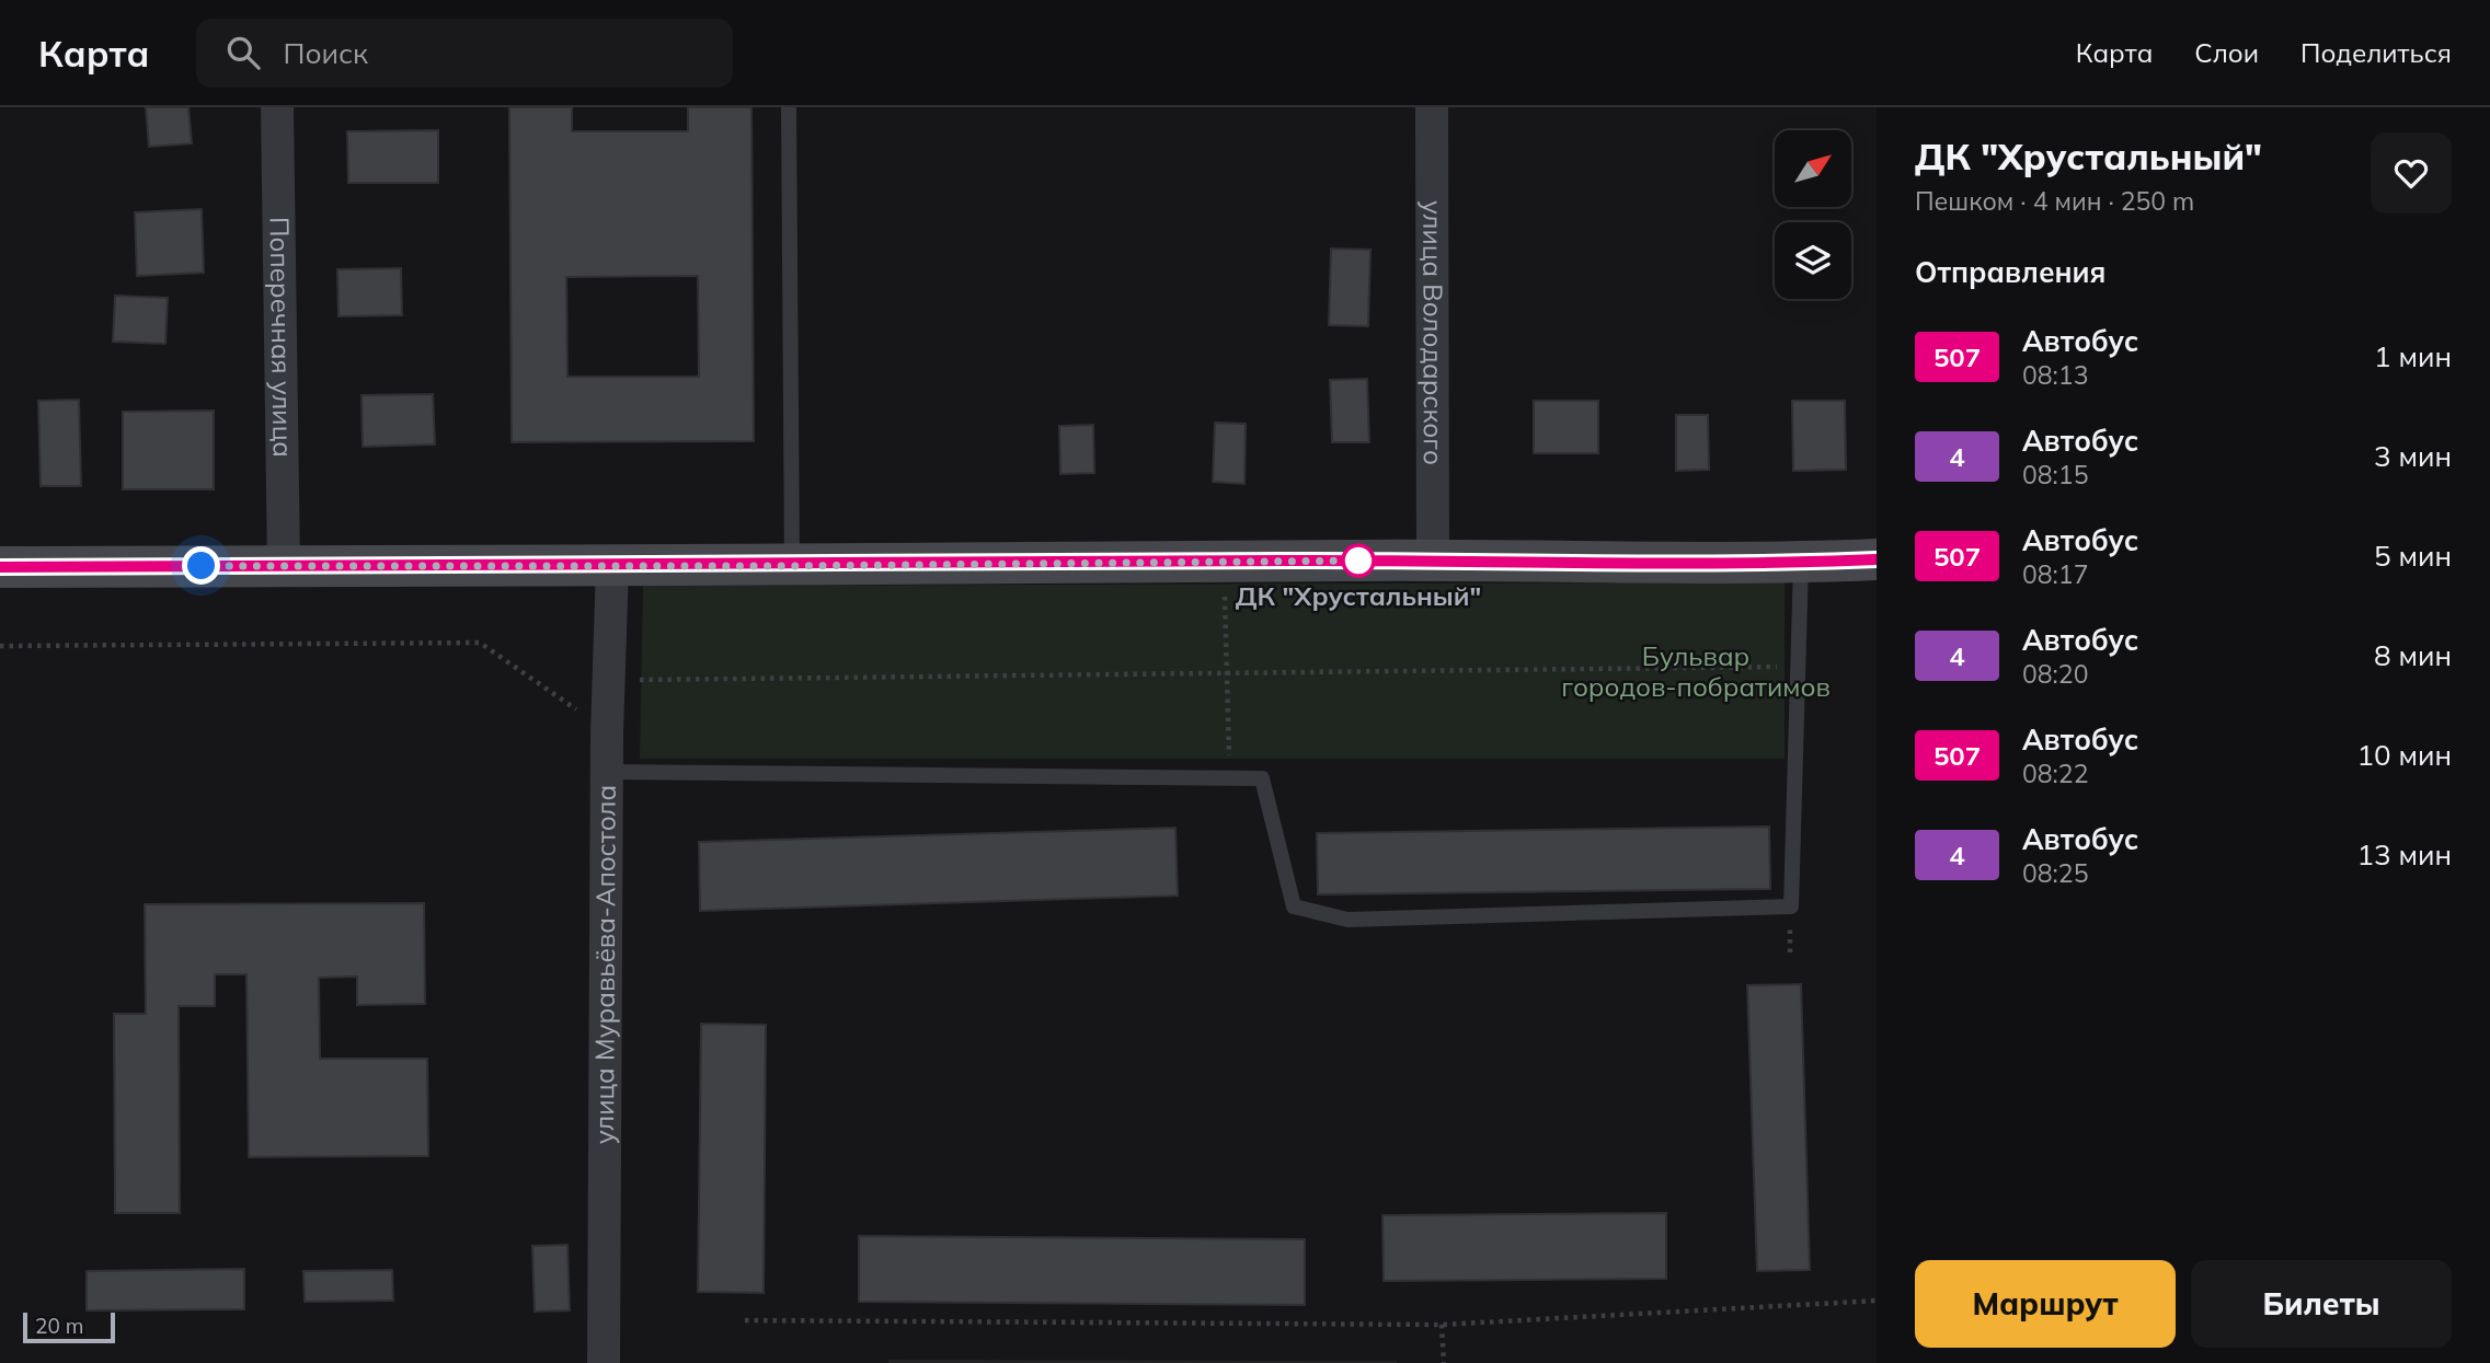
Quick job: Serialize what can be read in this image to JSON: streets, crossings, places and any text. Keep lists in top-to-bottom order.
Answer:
{
  "streets": {
    "street": ["улица Володарского", "Поперечная улица", "улица Муравьёва-Апостола"]
  },
  "parks": ["Бульвар городов-побратимов"],
  "places": ["ДК \"Хрустальный\""],
  "lines": ["bus line 507"],
  "scale_bar": "20 m",
  "north": "top right",
  "page": {
    "header": "Карта",
    "search": "Поиск",
    "nav": ["Карта", "Слои", "Поделиться"],
    "heading": [
      ["ДК \"Хрустальный\"", "Пешком · 4 мин · 250 m"],
      "Отправления"
    ],
    "list": [
      {
        "mark": "507",
        "name": "Автобус",
        "note": "08:13",
        "value": "1 мин"
      },
      {
        "mark": "4",
        "name": "Автобус",
        "note": "08:15",
        "value": "3 мин"
      },
      {
        "mark": "507",
        "name": "Автобус",
        "note": "08:17",
        "value": "5 мин"
      },
      {
        "mark": "4",
        "name": "Автобус",
        "note": "08:20",
        "value": "8 мин"
      },
      {
        "mark": "507",
        "name": "Автобус",
        "note": "08:22",
        "value": "10 мин"
      },
      {
        "mark": "4",
        "name": "Автобус",
        "note": "08:25",
        "value": "13 мин"
      }
    ],
    "buttons": ["Маршрут", "Билеты"],
    "scale": "20 m"
  }
}
